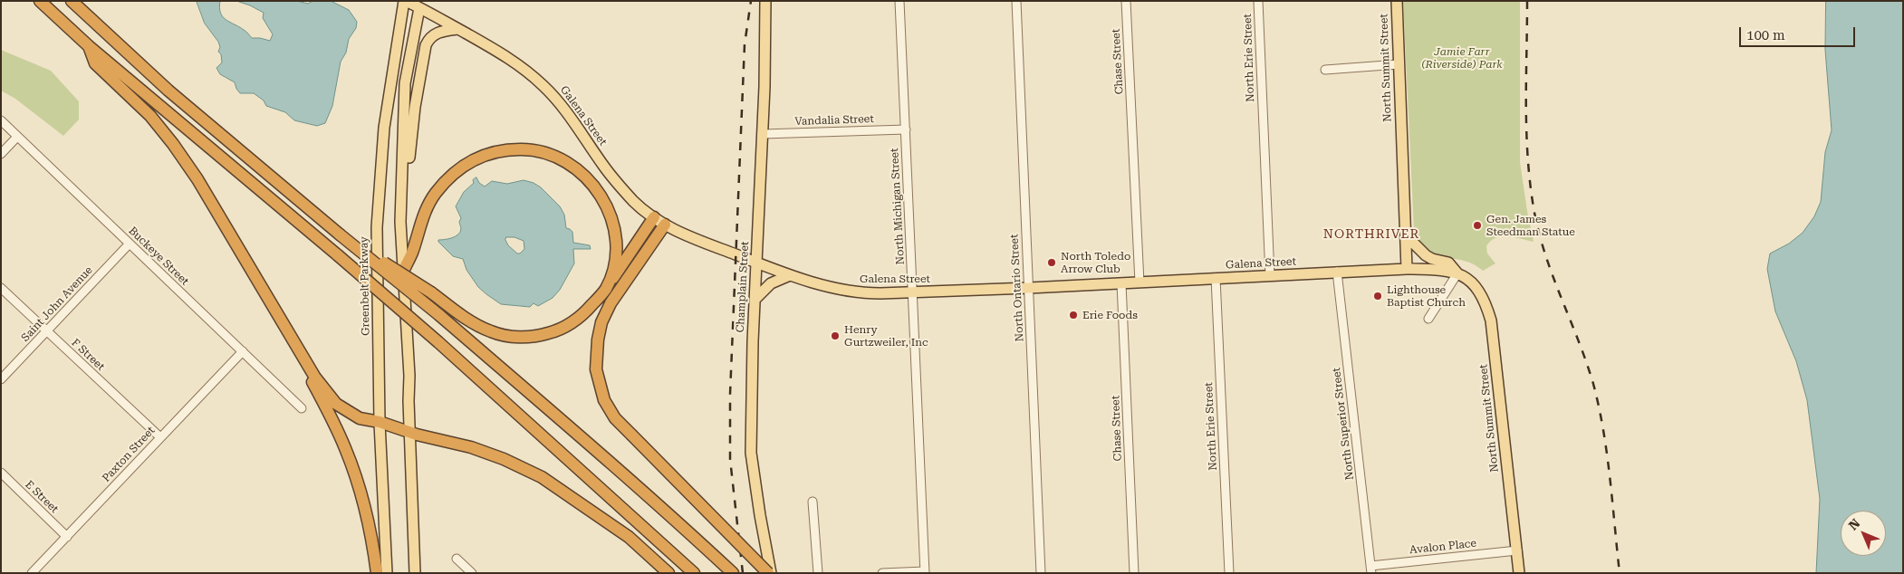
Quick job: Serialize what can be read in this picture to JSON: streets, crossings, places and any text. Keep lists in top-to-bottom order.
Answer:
{
  "streets": {
    "main road": [
      "North Summit Street",
      "Galena Street",
      "Greenbelt Parkway",
      "Champlain Street"
    ],
    "street": [
      "North Erie Street",
      "Chase Street",
      "Vandalia Street",
      "North Michigan Street",
      "Buckeye Street",
      "North Ontario Street",
      "Saint John Avenue",
      "F Street",
      "North Superior Street",
      "Paxton Street",
      "E Street",
      "Avalon Place"
    ]
  },
  "crossings": [
    ["North Erie Street", "Galena Street"],
    ["Chase Street", "Galena Street"],
    ["North Summit Street", "Galena Street"],
    ["North Summit Street", "Avalon Place"],
    ["Galena Street", "North Michigan Street"],
    ["Galena Street", "Greenbelt Parkway"],
    ["Galena Street", "Champlain Street"],
    ["Galena Street", "North Ontario Street"],
    ["Galena Street", "North Superior Street"],
    ["Vandalia Street", "North Michigan Street"],
    ["Vandalia Street", "Champlain Street"],
    ["Buckeye Street", "Saint John Avenue"],
    ["Buckeye Street", "Paxton Street"],
    ["Saint John Avenue", "F Street"],
    ["F Street", "Paxton Street"],
    ["North Superior Street", "Avalon Place"],
    ["Paxton Street", "E Street"]
  ],
  "districts": ["NORTHRIVER"],
  "parks": ["Jamie Farr (Riverside) Park"],
  "places": [
    "Gen. James Steedman Statue",
    "North Toledo Arrow Club",
    "Lighthouse Baptist Church",
    "Erie Foods",
    "Henry Gurtzweiler, Inc"
  ],
  "scale_bar": "100 m",
  "north": "top left"
}
